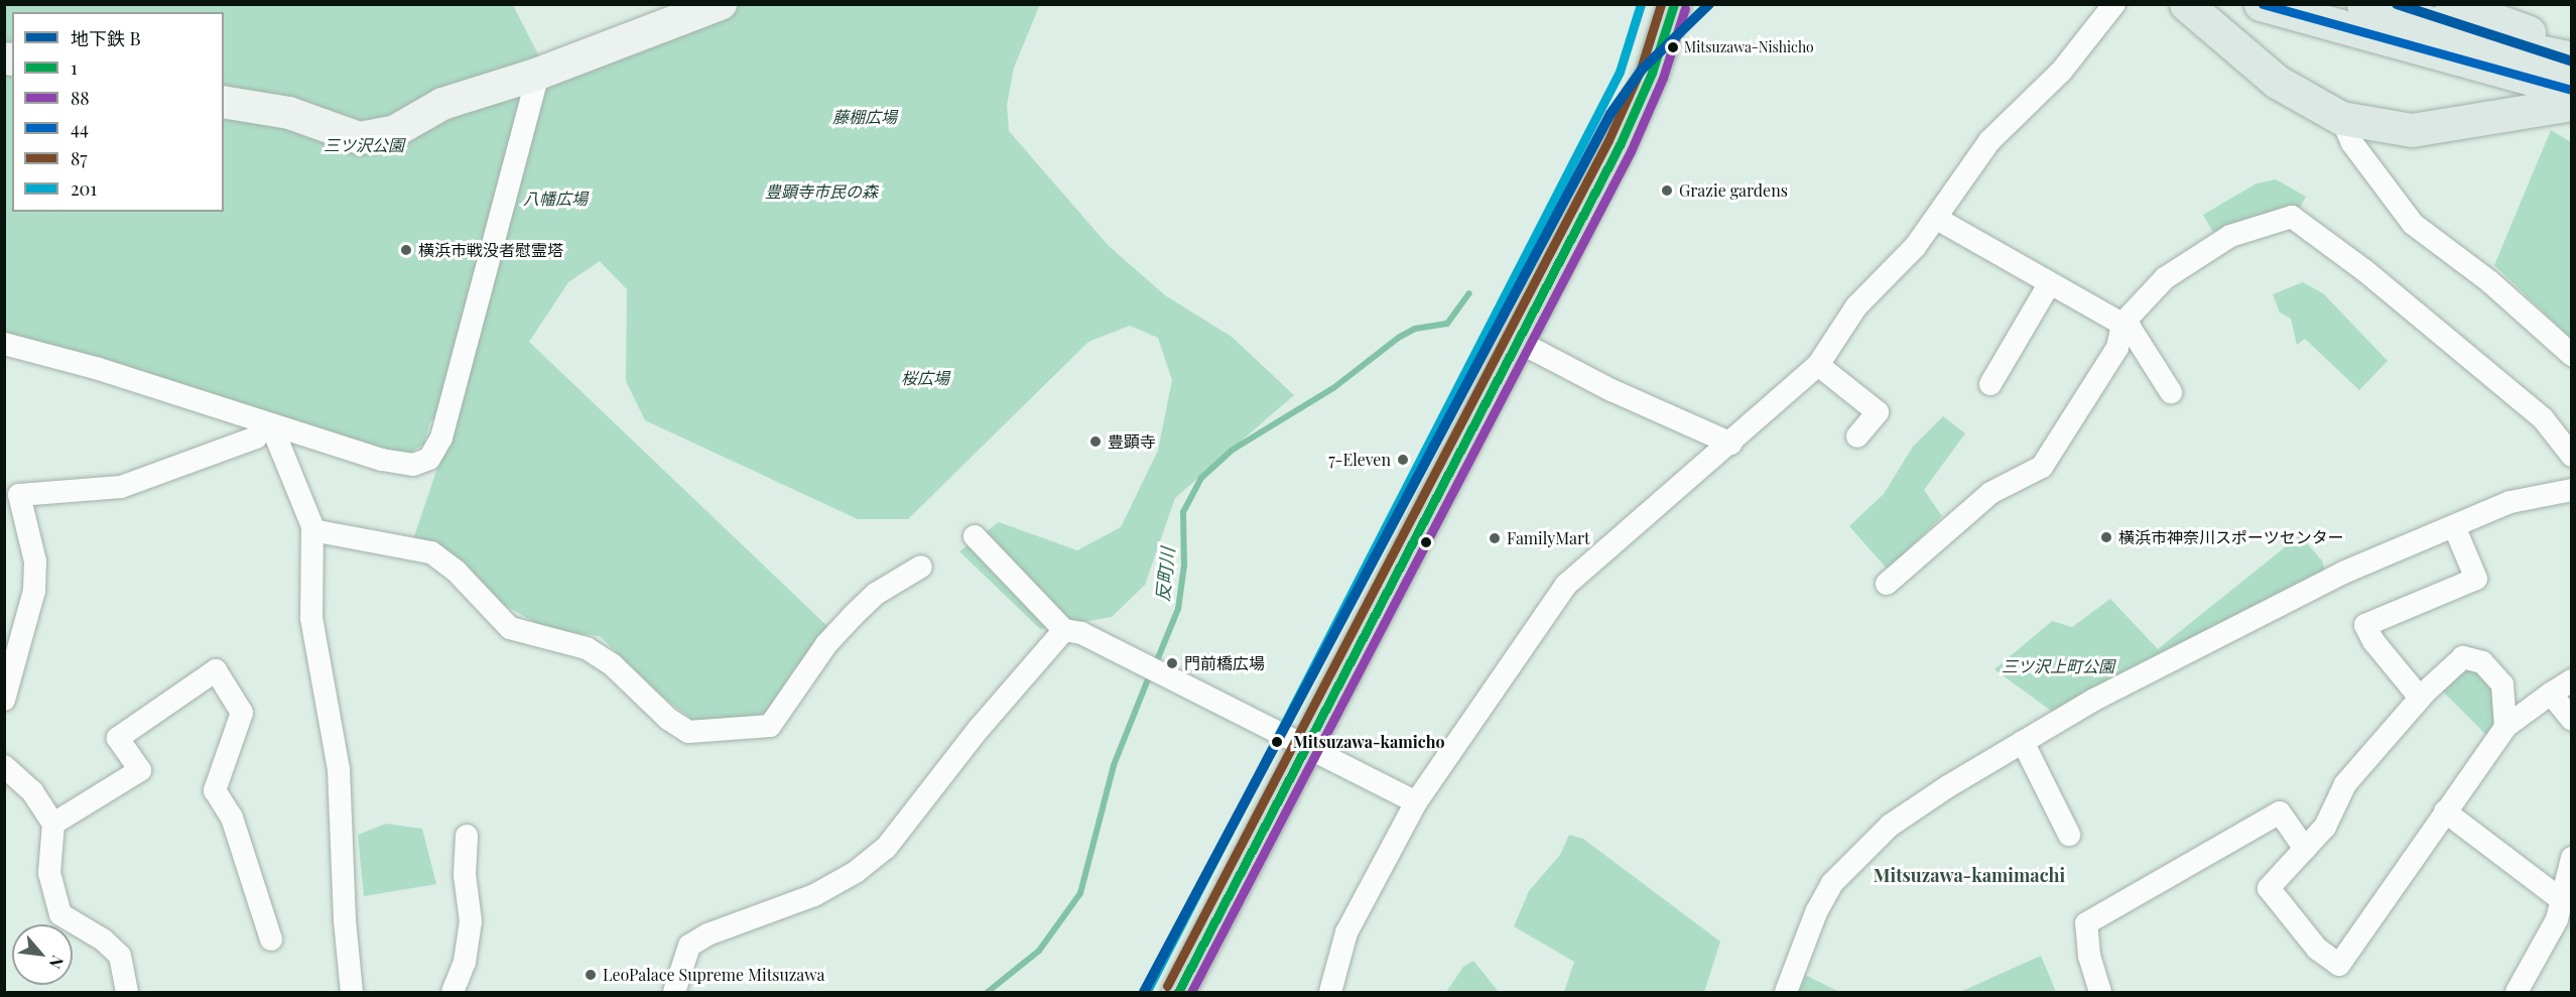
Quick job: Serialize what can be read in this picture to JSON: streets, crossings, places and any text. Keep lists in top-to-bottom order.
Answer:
{
  "districts": ["Mitsuzawa-kamimachi"],
  "water": ["反町川"],
  "parks": [
    "藤棚広場",
    "三ツ沢公園",
    "豊顕寺市民の森",
    "八幡広場",
    "桜広場",
    "三ツ沢上町公園"
  ],
  "places": [
    "Mitsuzawa-Nishicho",
    "Grazie gardens",
    "横浜市戦没者慰霊塔",
    "豊顕寺",
    "7-Eleven",
    "横浜市神奈川スポーツセンター",
    "FamilyMart",
    "門前橋広場",
    "Mitsuzawa-kamicho",
    "LeoPalace Supreme Mitsuzawa"
  ],
  "lines": [
    "metro line B",
    "transit line 1",
    "transit line 44",
    "transit line 87",
    "transit line 201",
    "transit line 88"
  ],
  "legend": [
    "地下鉄 B",
    "1",
    "88",
    "44",
    "87",
    "201"
  ],
  "north": "bottom right"
}
